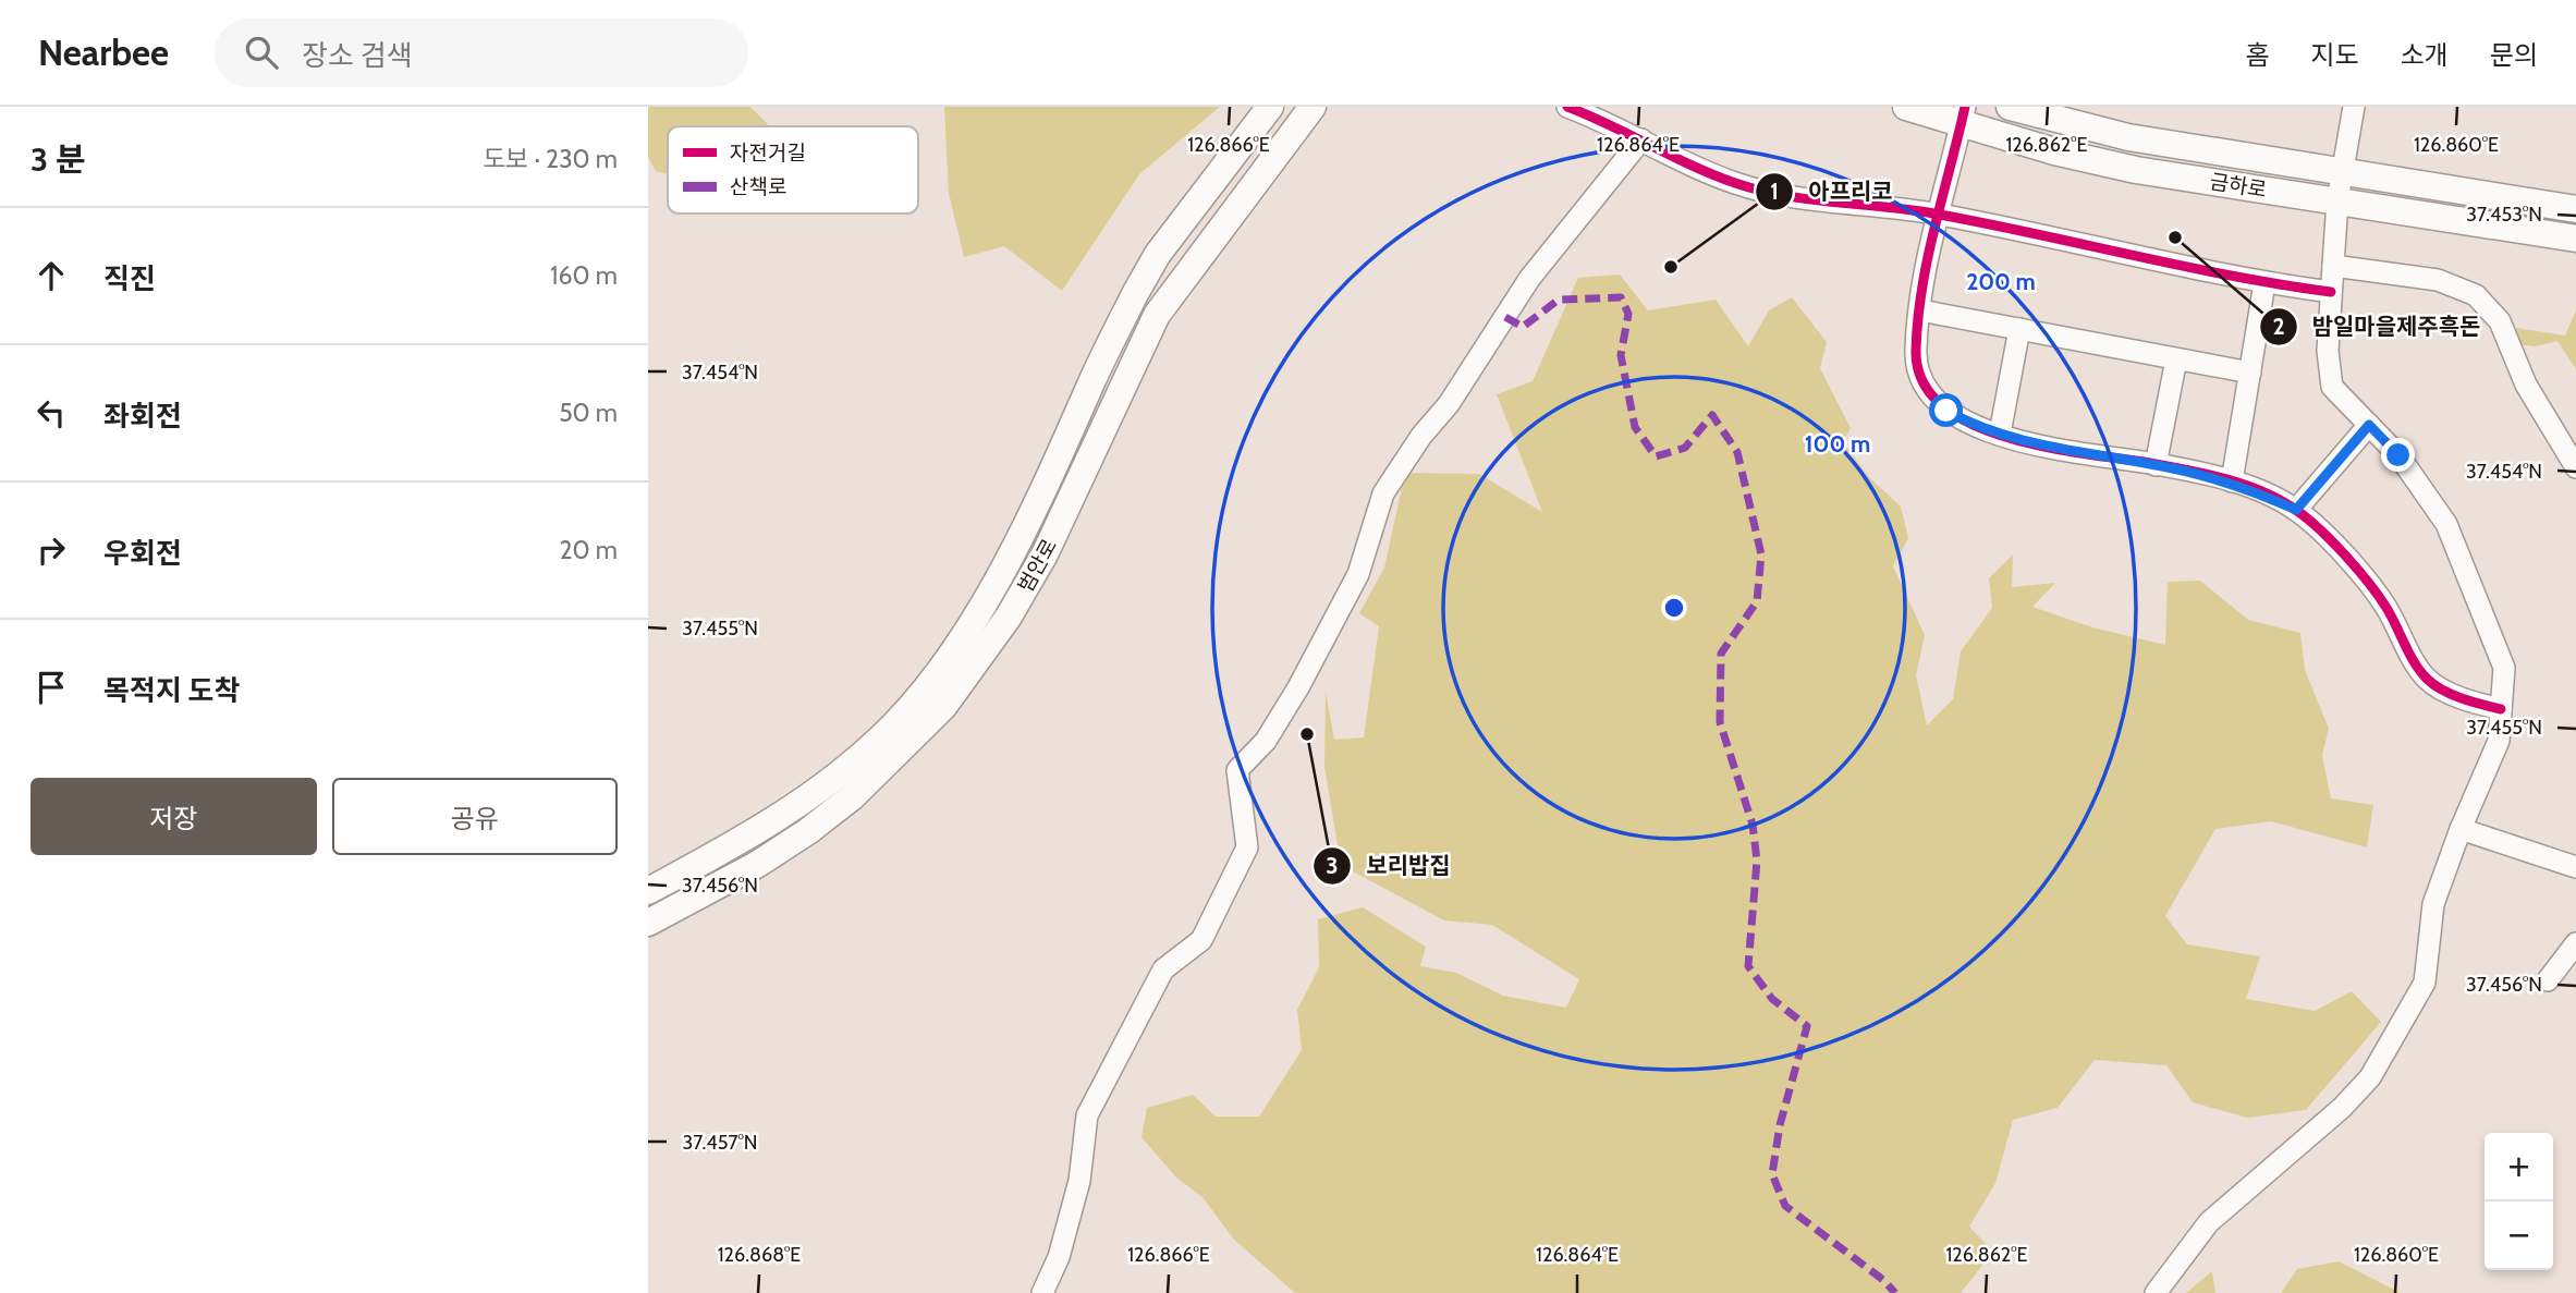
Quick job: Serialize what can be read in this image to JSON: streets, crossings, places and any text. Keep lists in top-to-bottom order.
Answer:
{
  "streets": {
    "main road": ["금하로", "범안로"]
  },
  "places": ["밤일마을제주흑돈", "아프리코", "보리밥집"],
  "legend": ["자전거길", "산책로"],
  "page": {
    "header": "Nearbee",
    "search": "장소 검색",
    "nav": [
      "홈",
      "지도",
      "소개",
      "문의"
    ],
    "heading": ["3 분", "도보 · 230 m"],
    "list": [
      ["직진", "160 m"],
      ["좌회전", "50 m"],
      ["우회전", "20 m"],
      "목적지 도착"
    ],
    "buttons": ["저장", "공유"],
    "map_buttons": ["+", "−"]
  },
  "coordinates": [
    "126.866°E",
    "126.864°E",
    "126.862°E",
    "126.860°E",
    "37.453°N",
    "37.454°N",
    "37.455°N",
    "37.456°N",
    "37.457°N",
    "126.868°E"
  ],
  "rings": ["200 m", "100 m"]
}
